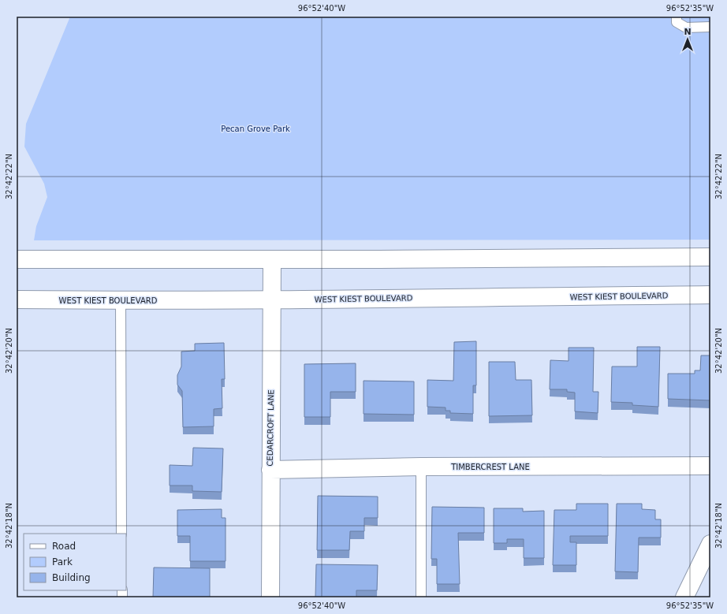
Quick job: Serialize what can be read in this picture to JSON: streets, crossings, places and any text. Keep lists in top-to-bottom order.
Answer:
{
  "streets": {
    "main road": ["WEST KIEST BOULEVARD", "CEDARCROFT LANE", "TIMBERCREST LANE"]
  },
  "crossings": [
    ["WEST KIEST BOULEVARD", "CEDARCROFT LANE"],
    ["CEDARCROFT LANE", "TIMBERCREST LANE"]
  ],
  "parks": ["Pecan Grove Park"],
  "legend": ["Road", "Park", "Building"],
  "north": "top",
  "coordinates": [
    "96°52'40\"W",
    "96°52'35\"W",
    "32°42'22\"N",
    "32°42'20\"N",
    "32°42'18\"N"
  ]
}
